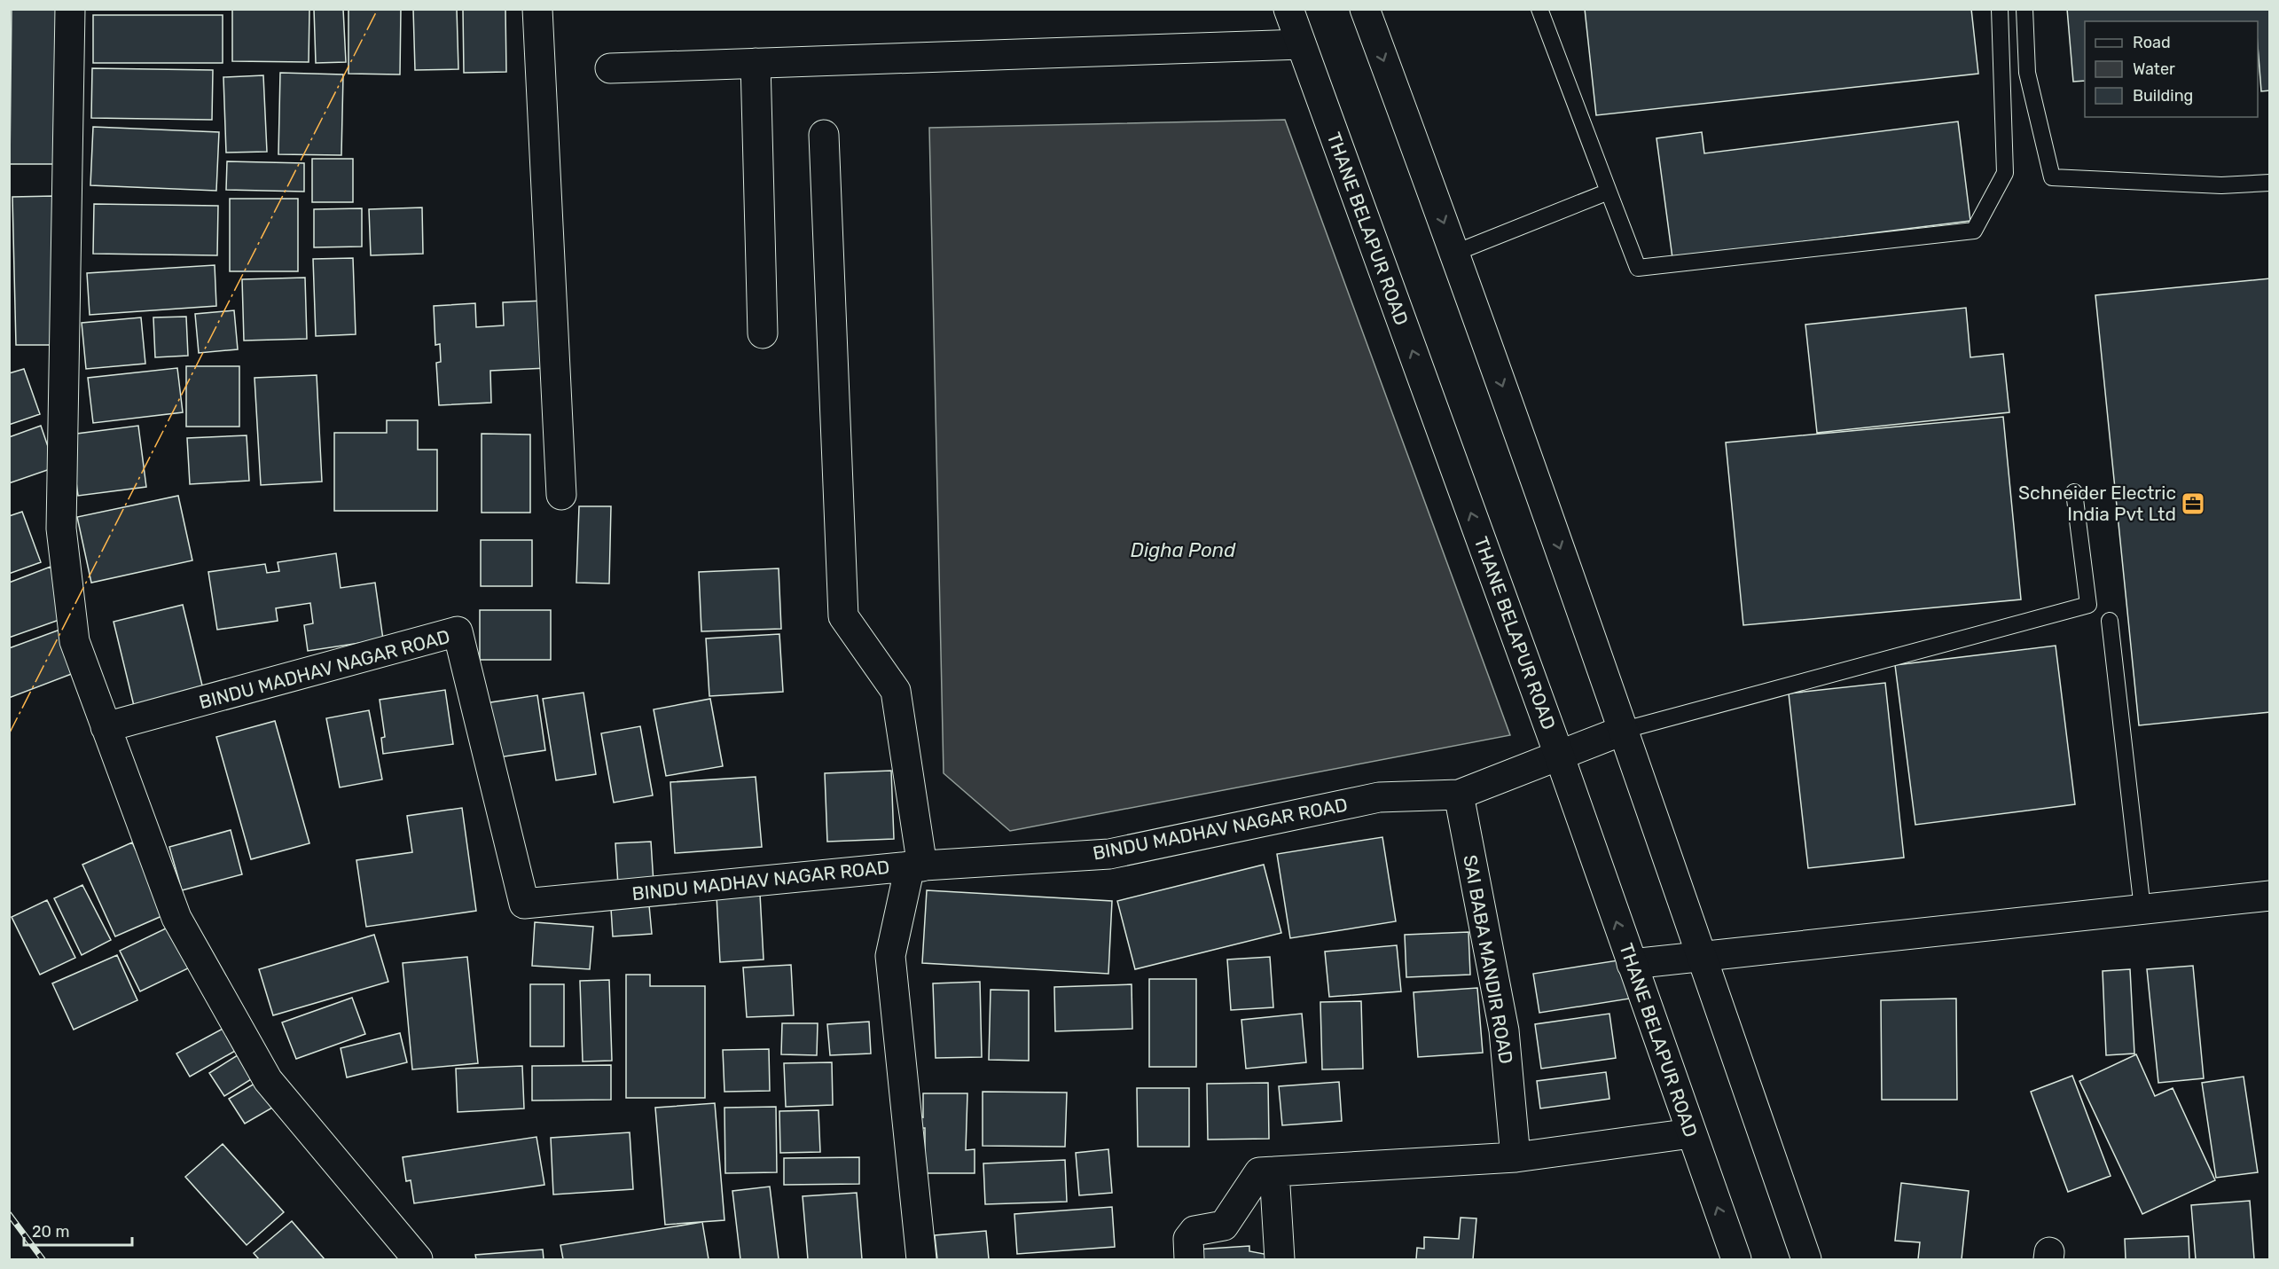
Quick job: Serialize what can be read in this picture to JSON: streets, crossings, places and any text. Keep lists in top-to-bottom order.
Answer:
{
  "streets": {
    "street": ["THANE BELAPUR ROAD", "BINDU MADHAV NAGAR ROAD", "SAI BABA MANDIR ROAD"]
  },
  "crossings": [
    ["THANE BELAPUR ROAD", "BINDU MADHAV NAGAR ROAD"],
    ["BINDU MADHAV NAGAR ROAD", "SAI BABA MANDIR ROAD"]
  ],
  "water": ["Digha Pond"],
  "places": {
    "office": ["Schneider Electric India Pvt Ltd"]
  },
  "legend": ["Road", "Water", "Building"],
  "scale_bar": "20 m"
}
